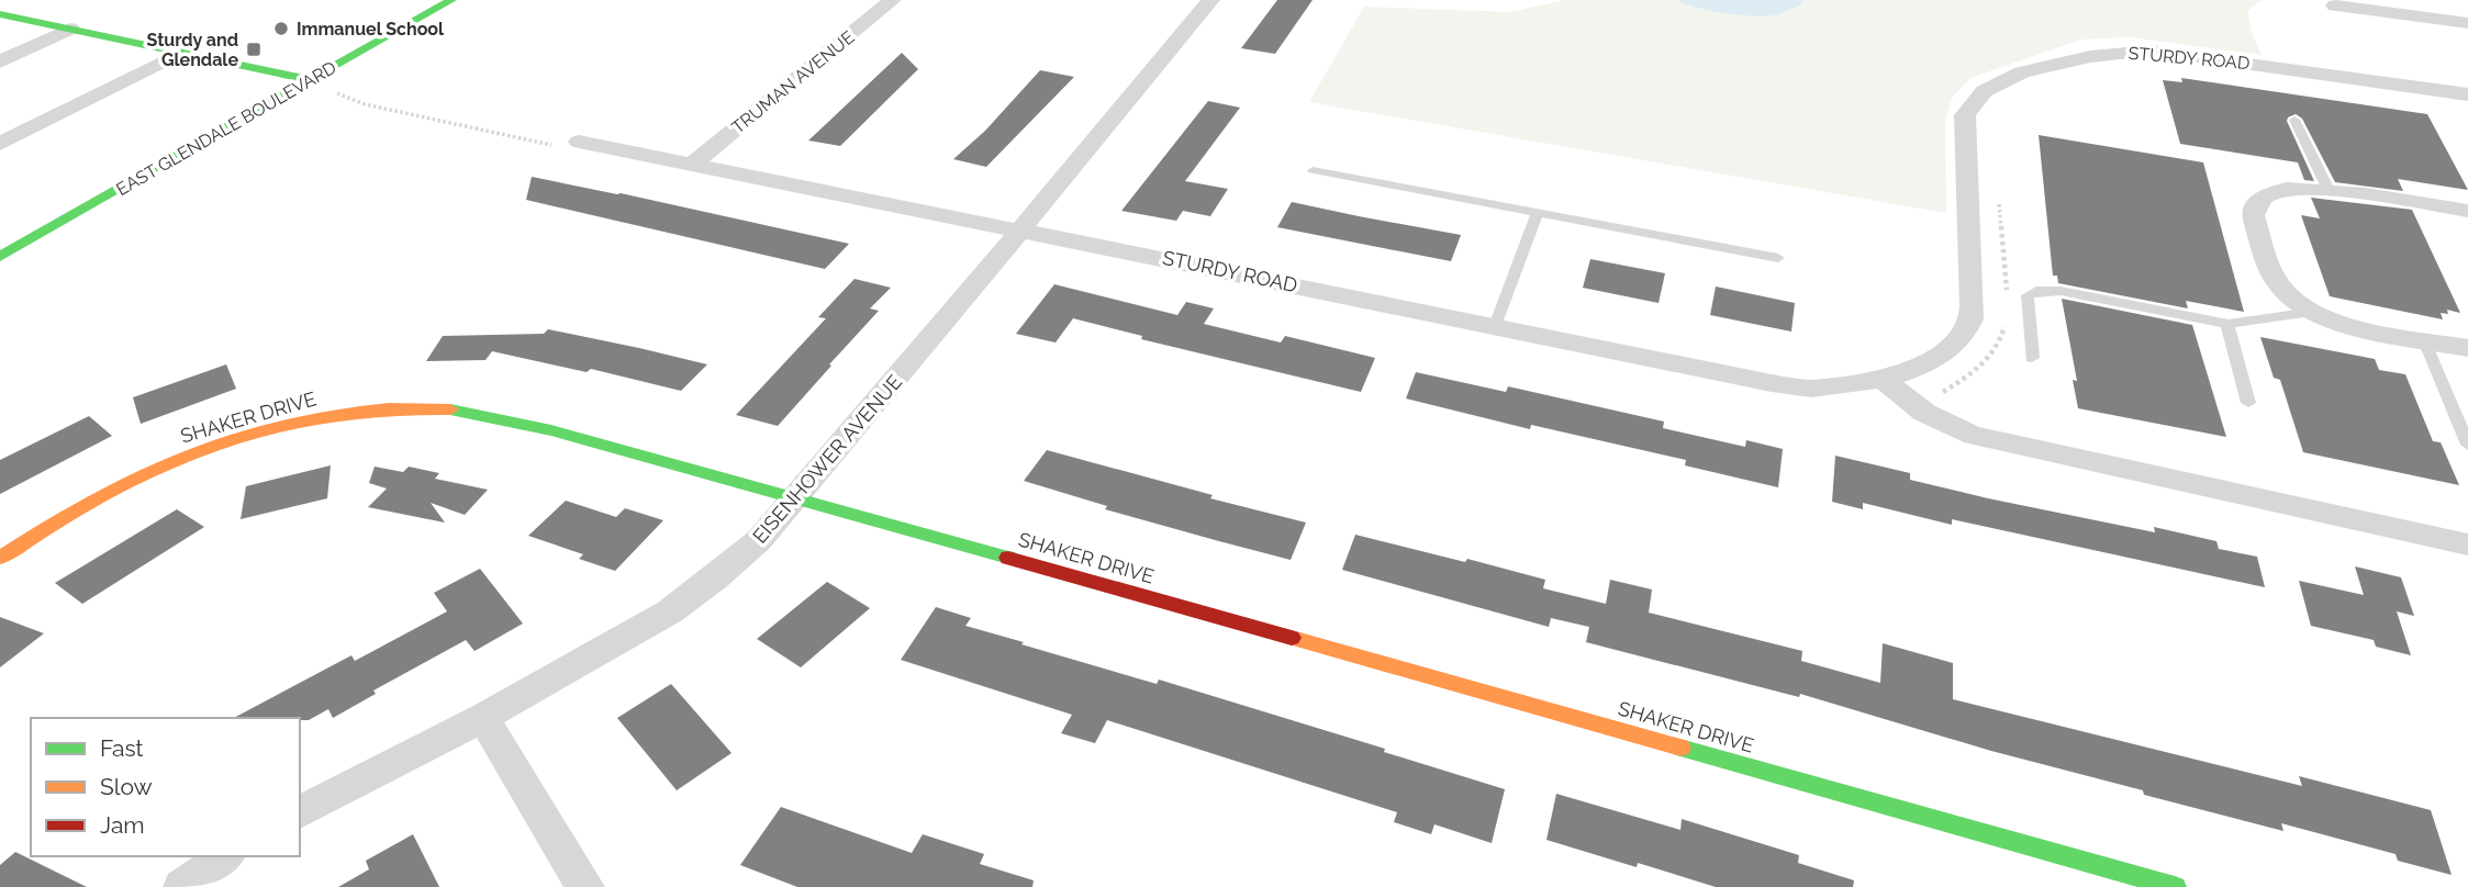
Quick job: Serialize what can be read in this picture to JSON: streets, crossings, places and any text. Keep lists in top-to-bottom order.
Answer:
{
  "streets": {
    "street": [
      "STURDY ROAD",
      "TRUMAN AVENUE",
      "EAST GLENDALE BOULEVARD",
      "SHAKER DRIVE",
      "EISENHOWER AVENUE"
    ]
  },
  "crossings": [
    ["STURDY ROAD", "TRUMAN AVENUE"],
    ["STURDY ROAD", "EISENHOWER AVENUE"],
    ["SHAKER DRIVE", "EISENHOWER AVENUE"]
  ],
  "places": {
    "other": ["Immanuel School"],
    "transit": ["Sturdy and Glendale"]
  },
  "legend": ["Fast", "Slow", "Jam"]
}
